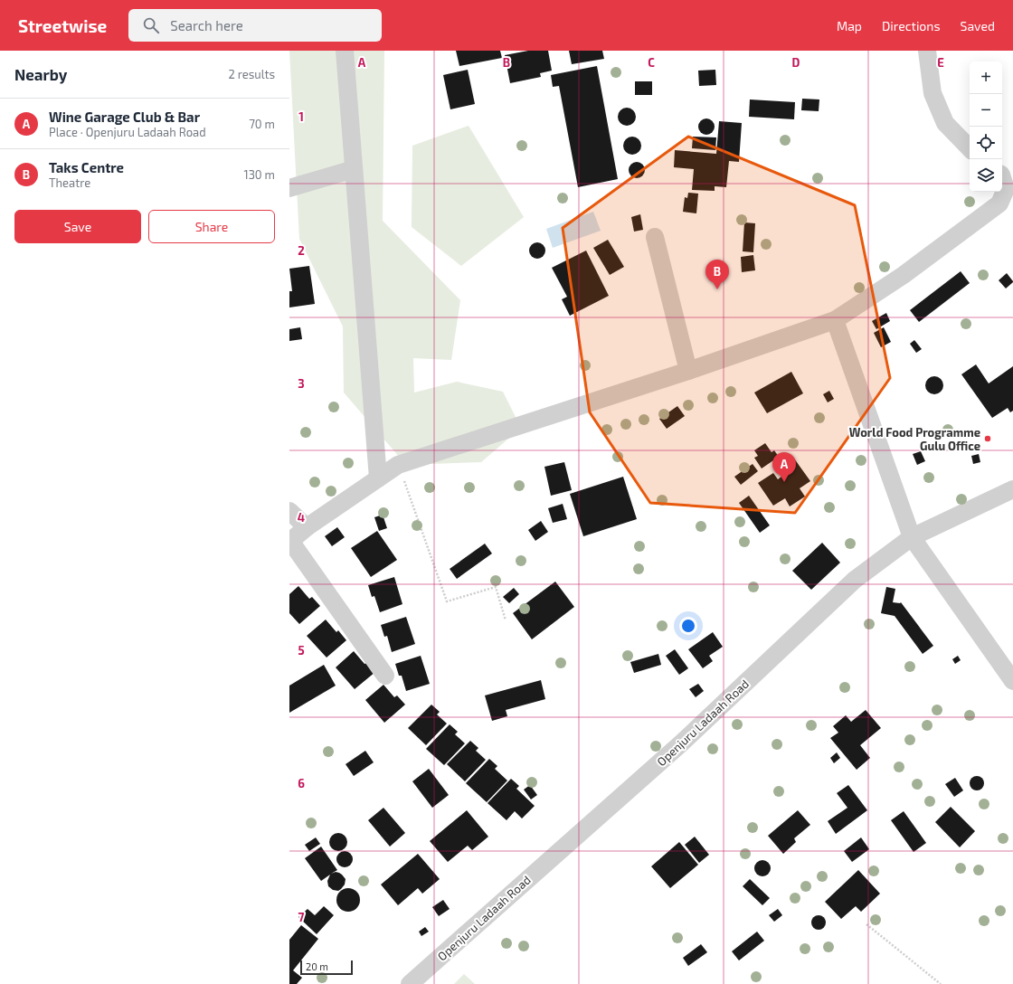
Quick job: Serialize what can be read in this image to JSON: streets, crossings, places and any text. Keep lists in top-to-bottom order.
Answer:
{
  "streets": {
    "street": ["Openjuru Ladaah Road"]
  },
  "places": ["World Food Programme Gulu Office"],
  "scale_bar": "20 m",
  "page": {
    "header": "Streetwise",
    "search": "Search here",
    "nav": ["Map", "Directions", "Saved"],
    "heading": ["Nearby", "2 results"],
    "map_buttons": ["+", "−"],
    "list": [
      {
        "mark": "A",
        "name": "Wine Garage Club & Bar",
        "note": "Place · Openjuru Ladaah Road",
        "value": "70 m"
      },
      {
        "mark": "B",
        "name": "Taks Centre",
        "note": "Theatre",
        "value": "130 m"
      }
    ],
    "buttons": ["Save", "Share"],
    "pins": ["B", "A"],
    "scale": "20 m"
  },
  "grid": {
    "columns": [
      "A",
      "B",
      "C",
      "D",
      "E"
    ],
    "rows": [
      "1",
      "2",
      "3",
      "4",
      "5",
      "6",
      "7"
    ]
  }
}
